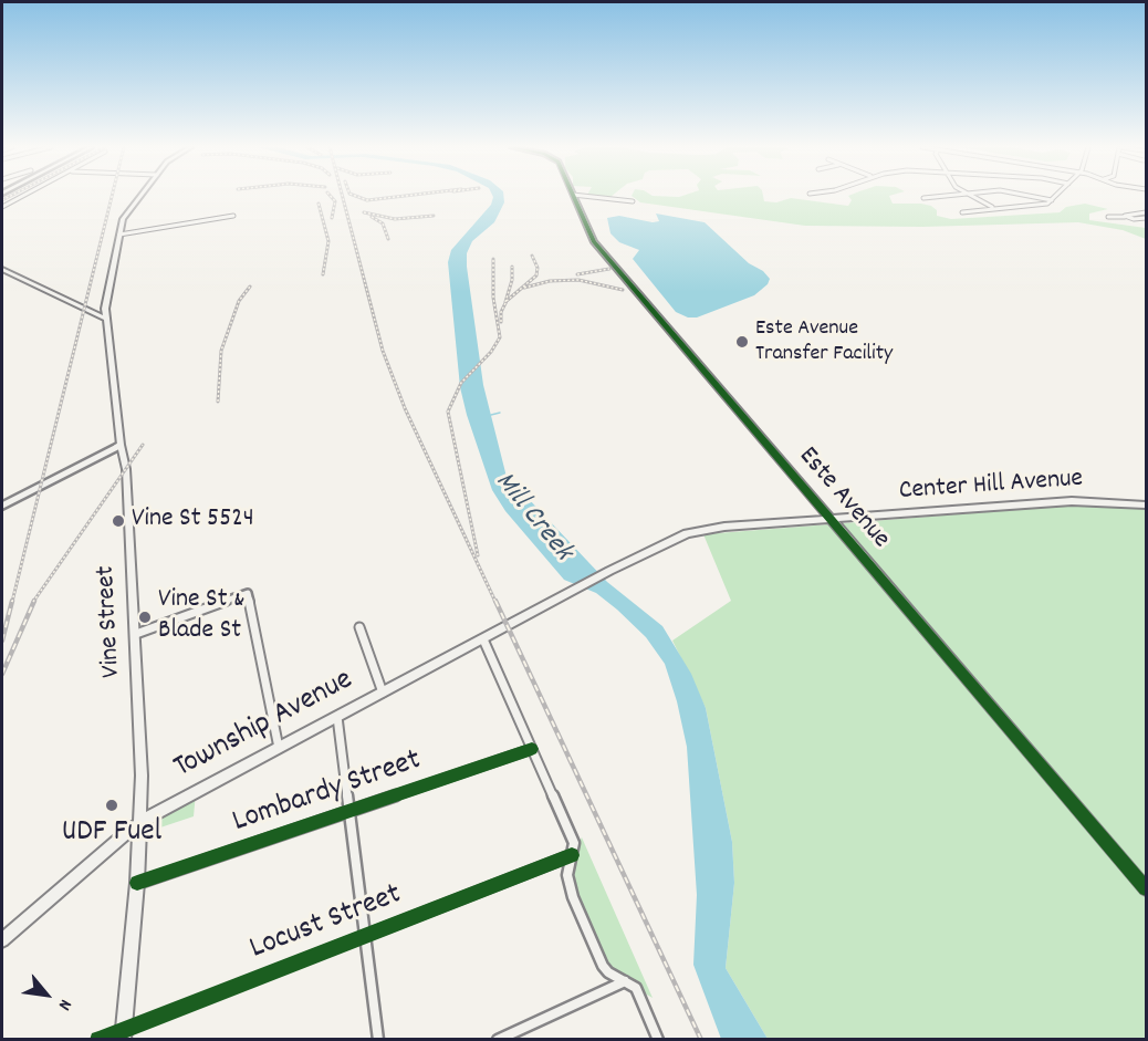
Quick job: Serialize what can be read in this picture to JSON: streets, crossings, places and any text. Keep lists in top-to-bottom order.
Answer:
{
  "streets": {
    "main road": [
      "Center Hill Avenue",
      "Este Avenue",
      "Vine Street",
      "Township Avenue"
    ],
    "street": ["Lombardy Street", "Locust Street"]
  },
  "crossings": [
    ["Center Hill Avenue", "Este Avenue"],
    ["Center Hill Avenue", "Township Avenue"],
    ["Vine Street", "Township Avenue"],
    ["Vine Street", "Lombardy Street"],
    ["Vine Street", "Locust Street"]
  ],
  "water": ["Mill Creek"],
  "places": [
    "Este Avenue Transfer Facility",
    "Vine St 5524",
    "Vine St & Blade St",
    "UDF Fuel"
  ],
  "north": "bottom right"
}
